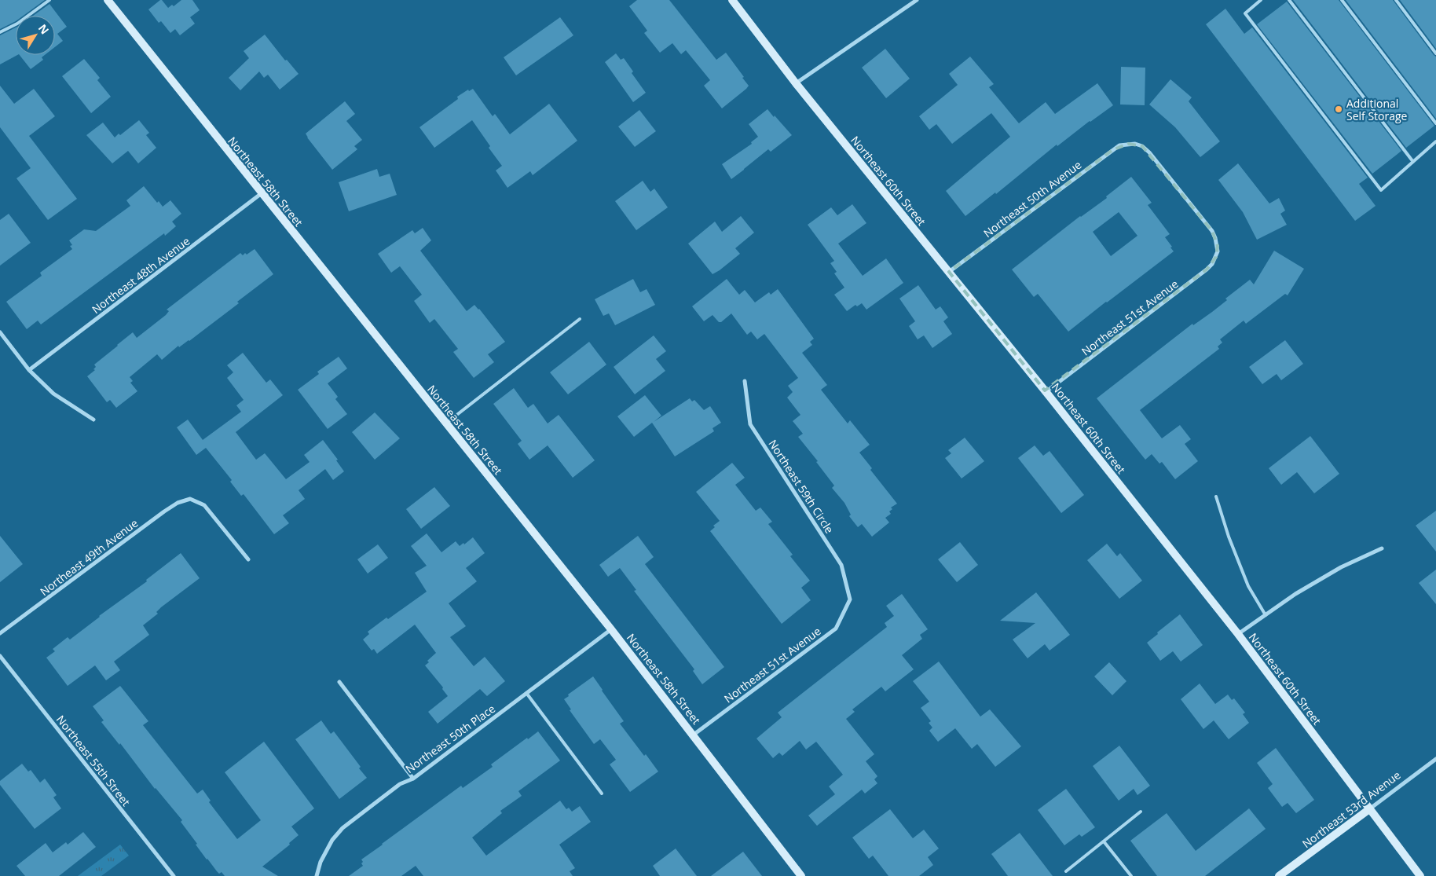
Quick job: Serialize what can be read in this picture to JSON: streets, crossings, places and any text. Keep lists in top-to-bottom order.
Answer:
{
  "streets": {
    "street": [
      "Northeast 60th Street",
      "Northeast 58th Street",
      "Northeast 50th Avenue",
      "Northeast 48th Avenue",
      "Northeast 51st Avenue",
      "Northeast 59th Circle",
      "Northeast 49th Avenue",
      "Northeast 50th Place",
      "Northeast 55th Street",
      "Northeast 53rd Avenue"
    ]
  },
  "crossings": [
    ["Northeast 60th Street", "Northeast 50th Avenue"],
    ["Northeast 60th Street", "Northeast 51st Avenue"],
    ["Northeast 60th Street", "Northeast 53rd Avenue"],
    ["Northeast 58th Street", "Northeast 48th Avenue"],
    ["Northeast 58th Street", "Northeast 51st Avenue"],
    ["Northeast 58th Street", "Northeast 50th Place"],
    ["Northeast 50th Avenue", "Northeast 51st Avenue"],
    ["Northeast 51st Avenue", "Northeast 59th Circle"]
  ],
  "places": ["Additional Self Storage"],
  "north": "top right"
}
